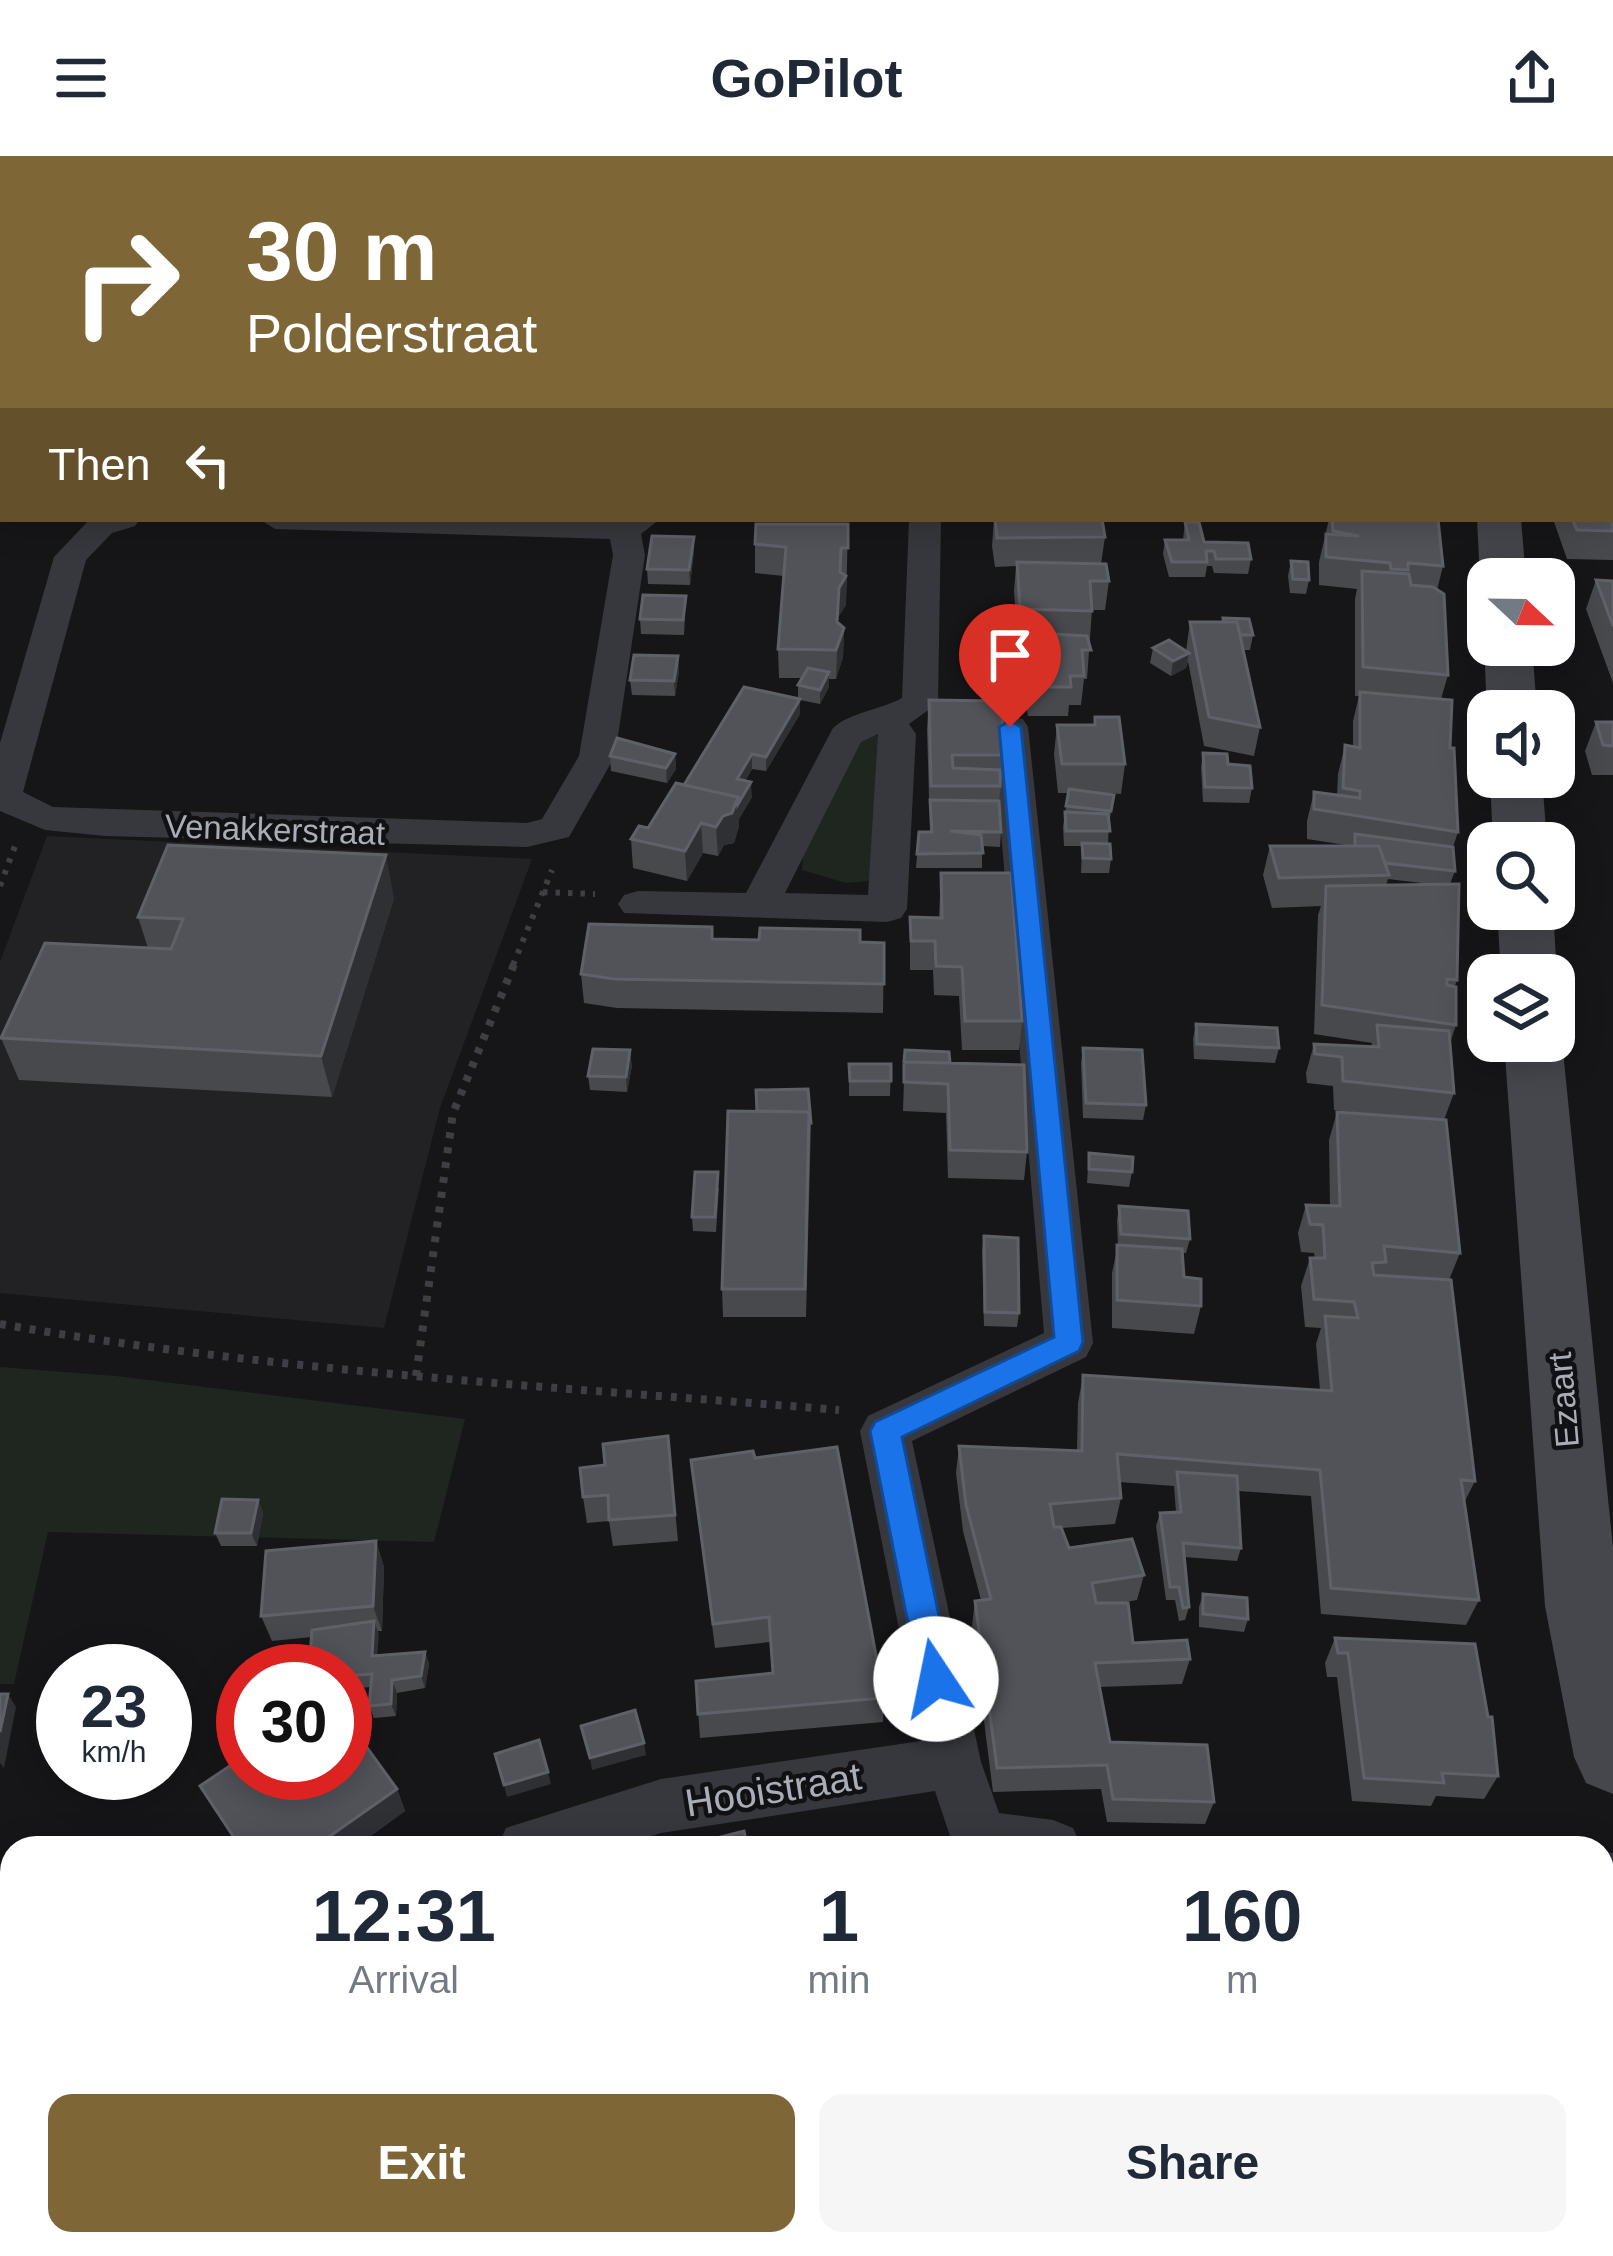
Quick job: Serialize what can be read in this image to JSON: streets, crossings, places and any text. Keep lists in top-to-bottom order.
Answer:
{
  "streets": {
    "main road": ["Ezaart"],
    "street": ["Venakkerstraat", "Hooistraat"]
  },
  "north": "right",
  "page": {
    "header": "GoPilot",
    "turn": ["30 m", "Polderstraat"],
    "then": "Then",
    "speed": "23 km/h",
    "limit": "30",
    "eta": [
      "12:31",
      "Arrival",
      "1",
      "min",
      "160",
      "m"
    ],
    "buttons": ["Exit", "Share"]
  }
}
